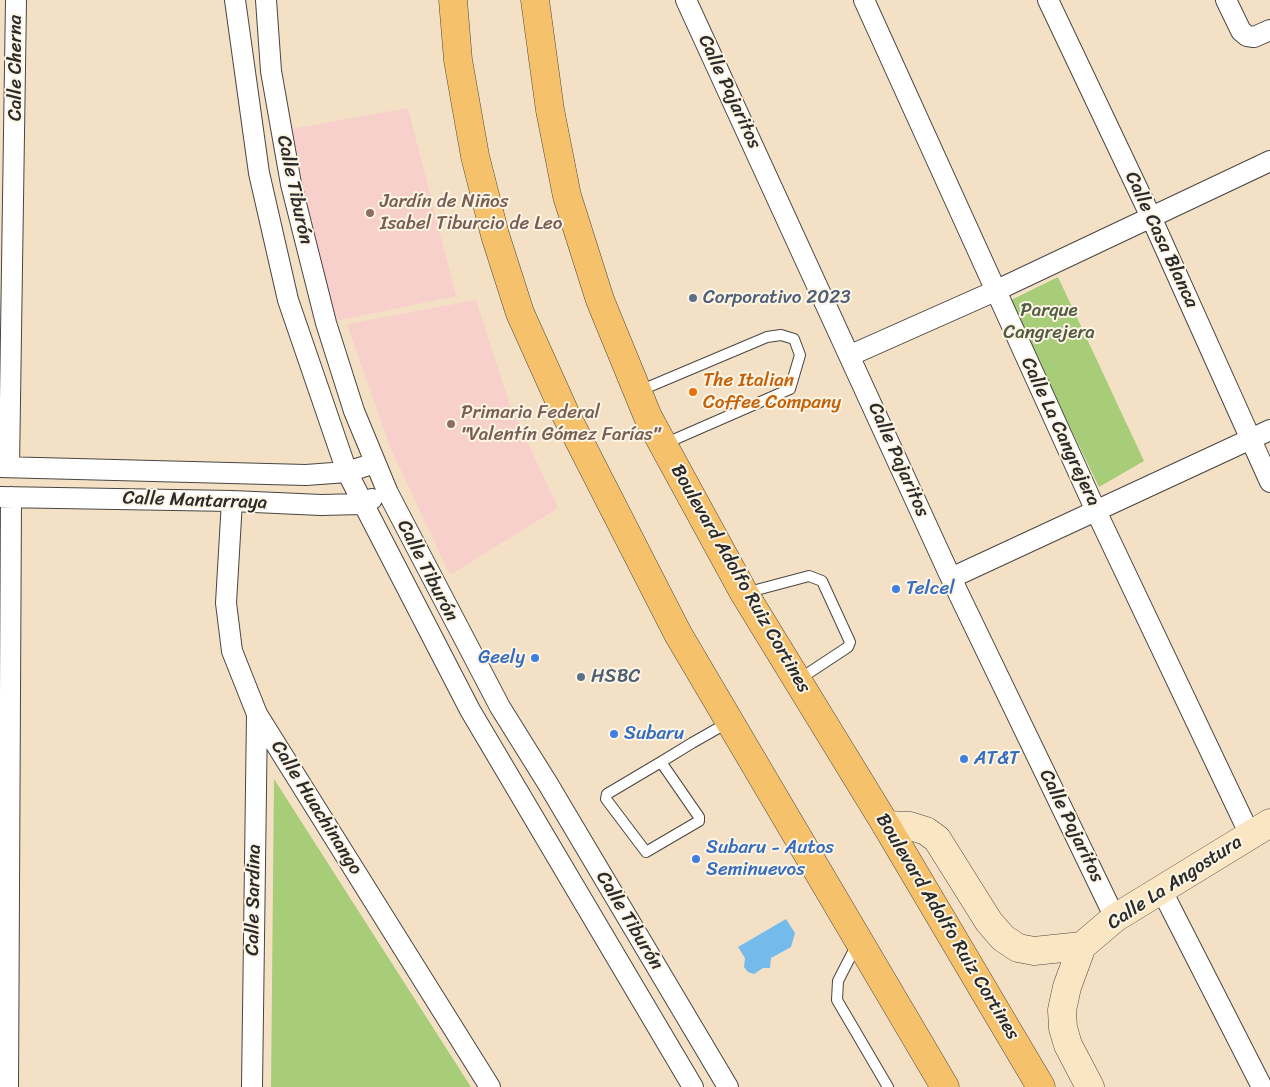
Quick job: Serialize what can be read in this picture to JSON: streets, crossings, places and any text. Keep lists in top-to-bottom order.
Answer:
{
  "streets": {
    "main road": ["Boulevard Adolfo Ruiz Cortines"],
    "street": [
      "Calle Cherna",
      "Calle Pajaritos",
      "Calle Tiburón",
      "Calle Casa Blanca",
      "Calle La Cangrejera",
      "Calle Mantarraya",
      "Calle Huachinango",
      "Calle La Angostura",
      "Calle Sardina"
    ]
  },
  "crossings": [
    ["Calle Cherna", "Calle Mantarraya"],
    ["Calle Pajaritos", "Calle La Angostura"],
    ["Calle Tiburón", "Calle Mantarraya"],
    ["Calle La Cangrejera", "Calle La Angostura"],
    ["Calle Mantarraya", "Calle Huachinango"],
    ["Calle Huachinango", "Calle Sardina"]
  ],
  "parks": ["Parque Cangrejera"],
  "places": [
    "Jardín de Niños Isabel Tiburcio de Leo",
    "Corporativo 2023",
    "The Italian Coffee Company",
    "Primaria Federal \"Valentín Gómez Farías\"",
    "Telcel",
    "Geely",
    "HSBC",
    "Subaru",
    "AT&T",
    "Subaru - Autos Seminuevos"
  ]
}
